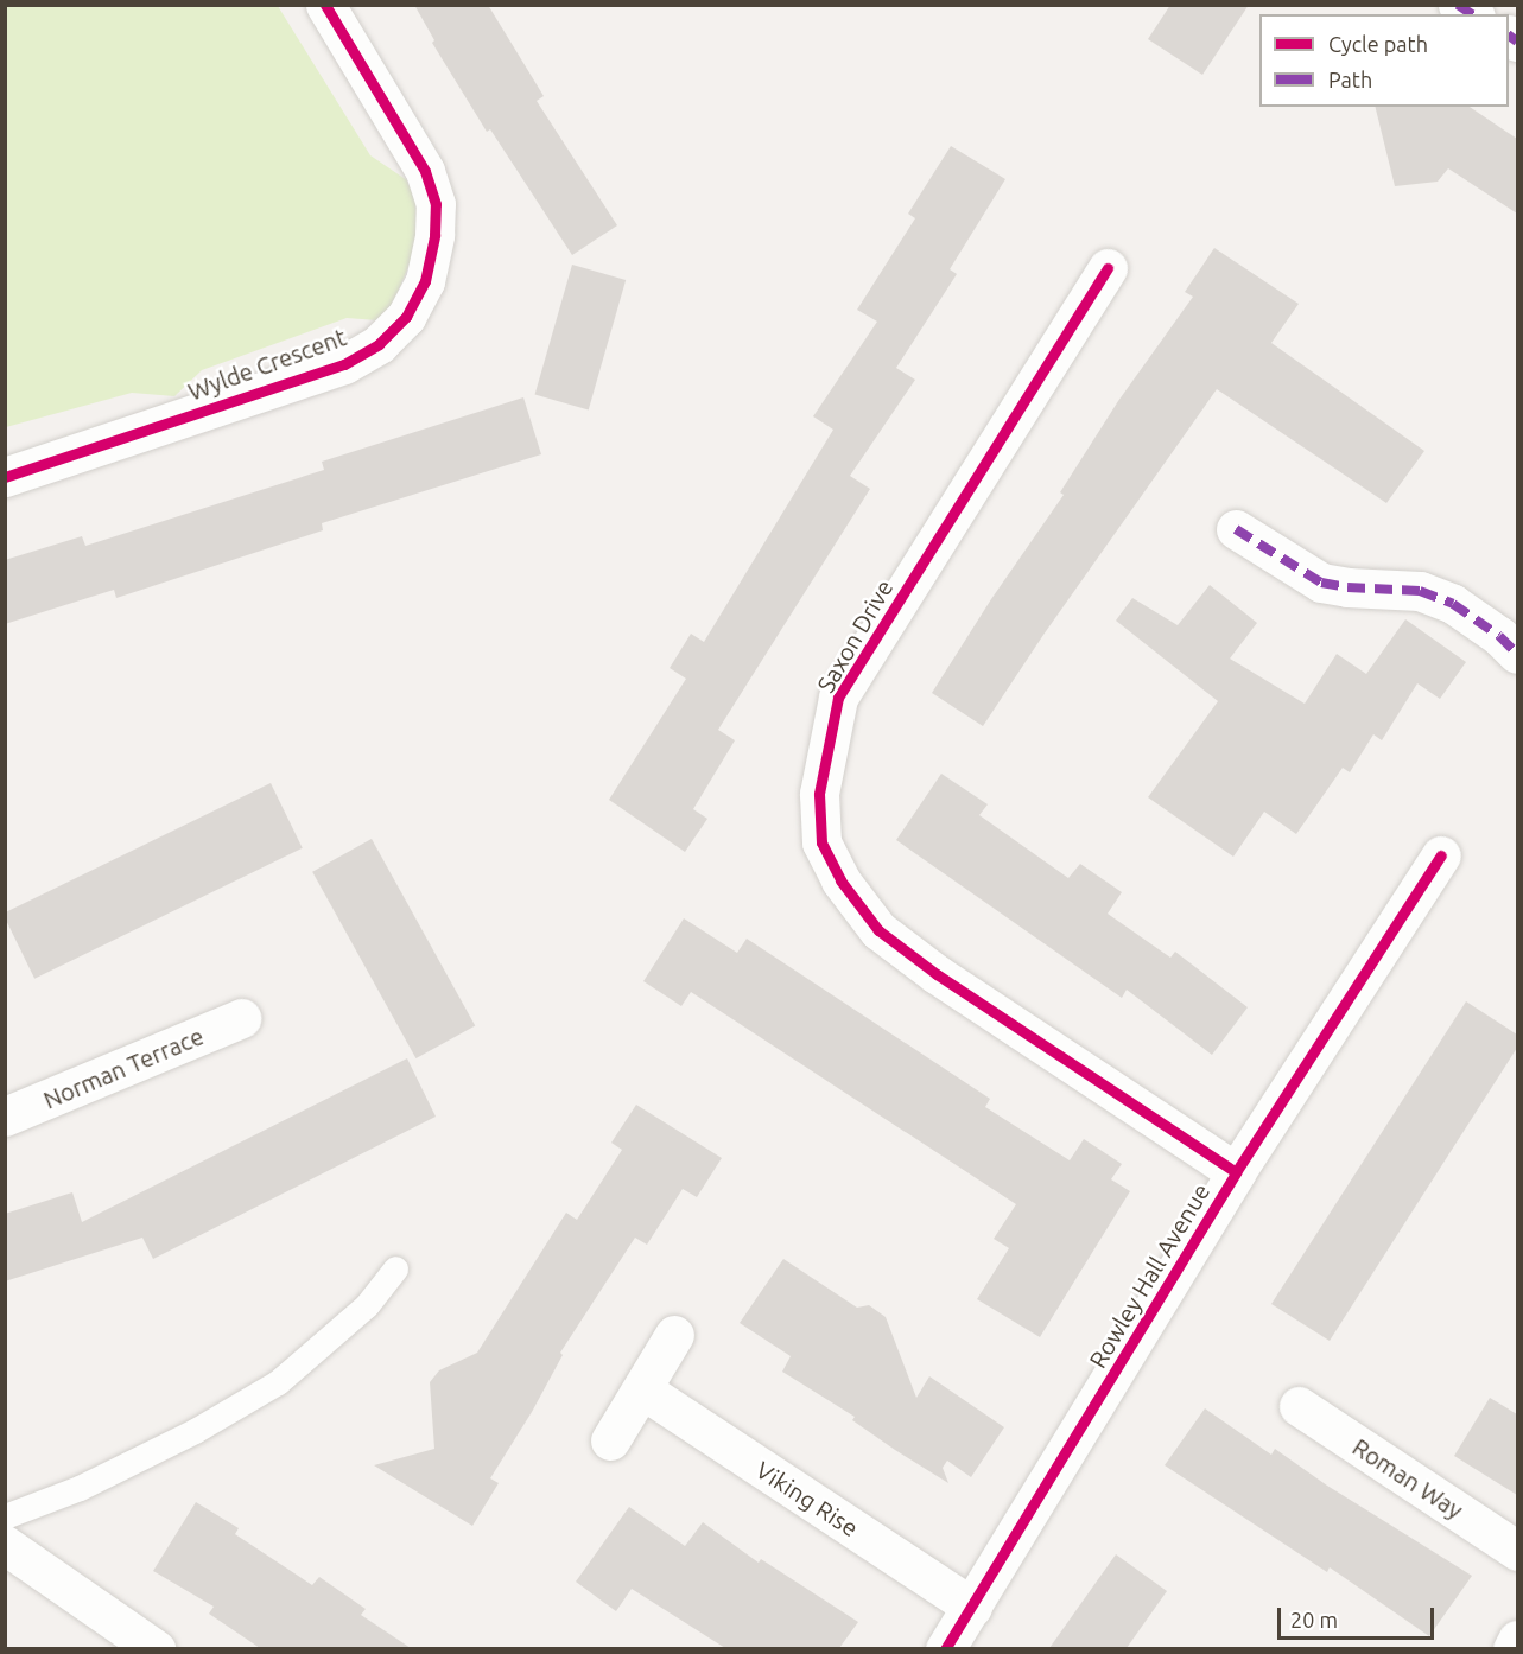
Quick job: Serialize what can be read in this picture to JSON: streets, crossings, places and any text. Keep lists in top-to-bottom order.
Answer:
{
  "streets": {
    "street": [
      "Wylde Crescent",
      "Saxon Drive",
      "Norman Terrace",
      "Rowley Hall Avenue",
      "Roman Way",
      "Viking Rise"
    ]
  },
  "crossings": [
    ["Saxon Drive", "Rowley Hall Avenue"],
    ["Rowley Hall Avenue", "Viking Rise"]
  ],
  "legend": ["Cycle path", "Path"],
  "scale_bar": "20 m"
}
